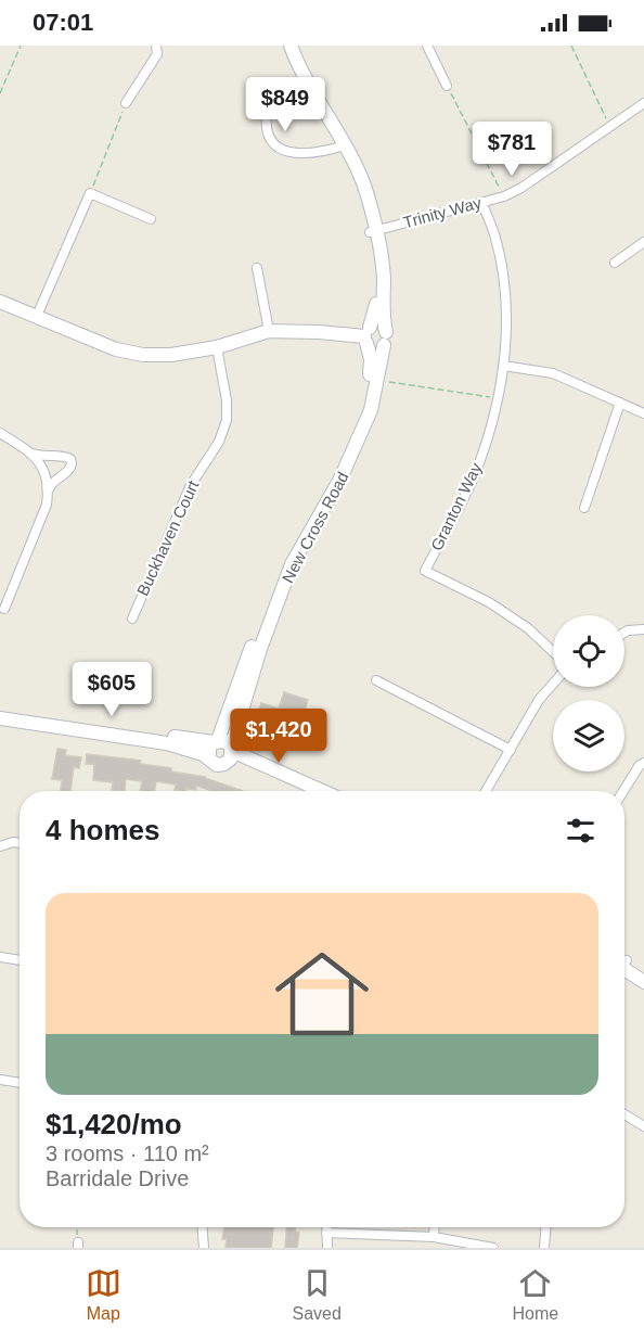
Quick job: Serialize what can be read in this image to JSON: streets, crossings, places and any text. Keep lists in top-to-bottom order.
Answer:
{
  "streets": {
    "street": [
      "Trinity Way",
      "Granton Way",
      "New Cross Road",
      "Buckhaven Court"
    ]
  },
  "crossings": [
    ["Trinity Way", "Granton Way"],
    ["Trinity Way", "New Cross Road"]
  ],
  "page": {
    "status": "07:01",
    "price": [
      "$849",
      "$781",
      "$605",
      "$1,420"
    ],
    "heading": "4 homes",
    "list": [
      {
        "name": "$1,420/mo",
        "note": "3 rooms · 110 m² · Barridale Drive"
      }
    ],
    "tabs": ["Map", "Saved", "Home"]
  }
}
